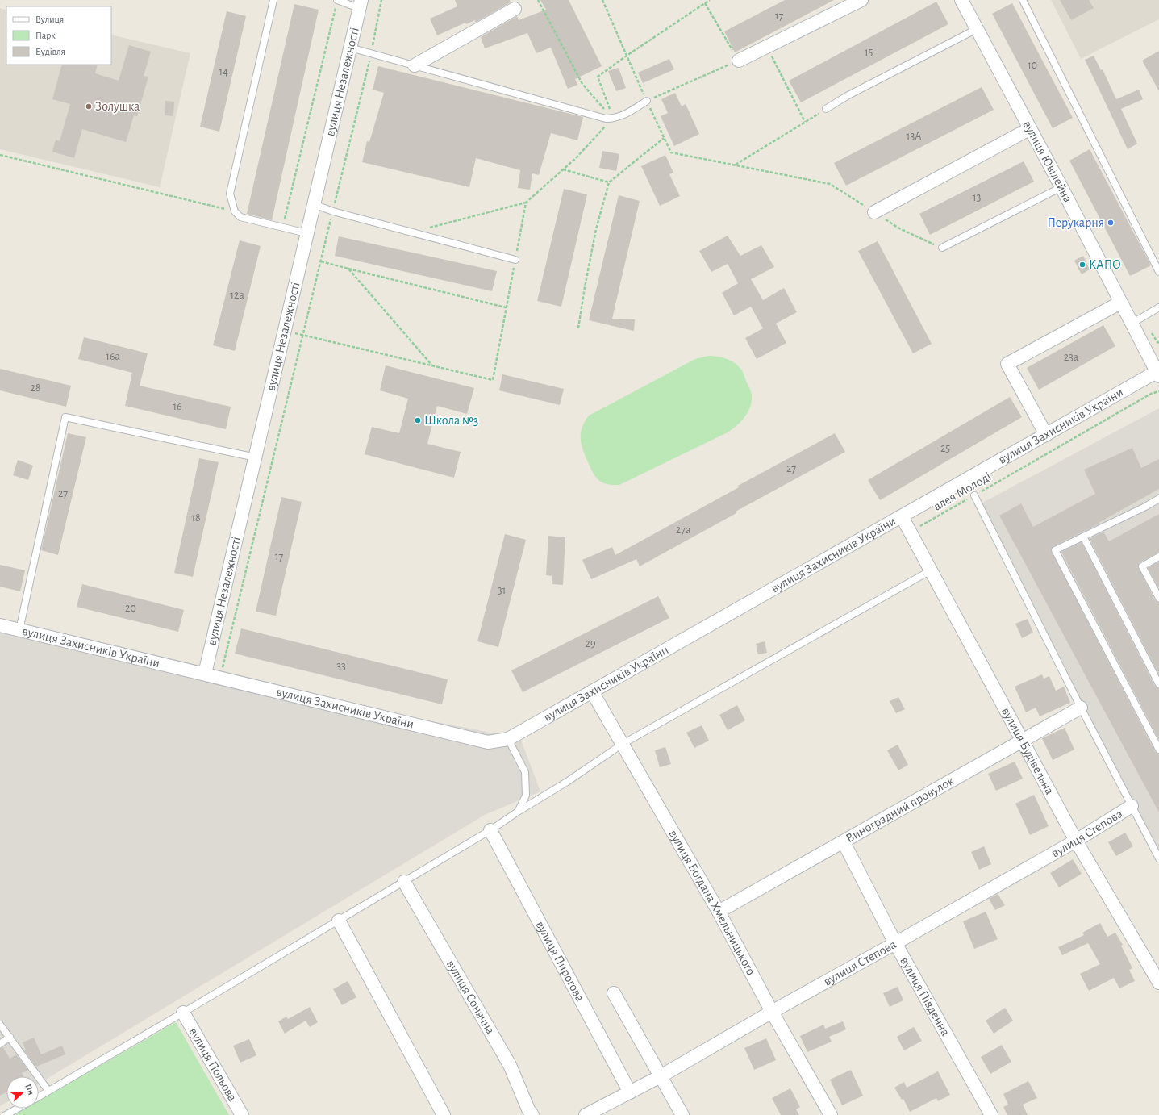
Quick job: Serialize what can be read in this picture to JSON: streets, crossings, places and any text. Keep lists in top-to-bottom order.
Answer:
{
  "streets": {
    "street": [
      "вулиця Незалежності",
      "вулиця Ювілейна",
      "вулиця Захисників України",
      "вулиця Будівельна",
      "Виноградний провулок",
      "вулиця Степова",
      "вулиця Богдана Хмельницького",
      "вулиця Пирогова",
      "вулиця Південна",
      "вулиця Сонячна",
      "вулиця Польова"
    ],
    "path": ["алея Молоді"]
  },
  "crossings": [
    ["вулиця Незалежності", "вулиця Захисників України"],
    ["вулиця Ювілейна", "вулиця Захисників України"],
    ["вулиця Захисників України", "вулиця Будівельна"],
    ["вулиця Захисників України", "вулиця Богдана Хмельницького"],
    ["алея Молоді", "вулиця Будівельна"],
    ["вулиця Будівельна", "Виноградний провулок"],
    ["вулиця Будівельна", "вулиця Степова"],
    ["Виноградний провулок", "вулиця Богдана Хмельницького"],
    ["Виноградний провулок", "вулиця Південна"],
    ["вулиця Степова", "вулиця Богдана Хмельницького"],
    ["вулиця Степова", "вулиця Пирогова"],
    ["вулиця Степова", "вулиця Південна"]
  ],
  "places": [
    "Золушка",
    "Перукарня",
    "КАПО",
    "Школа №3"
  ],
  "house_numbers": [
    "17",
    "15",
    "10",
    "14",
    "13А",
    "13",
    "12а",
    "16а",
    "23а",
    "28",
    "16",
    "25",
    "27",
    "27",
    "18",
    "27а",
    "17",
    "31",
    "20",
    "29",
    "33"
  ],
  "legend": ["Вулиця", "Парк", "Будівля"],
  "north": "right"
}
